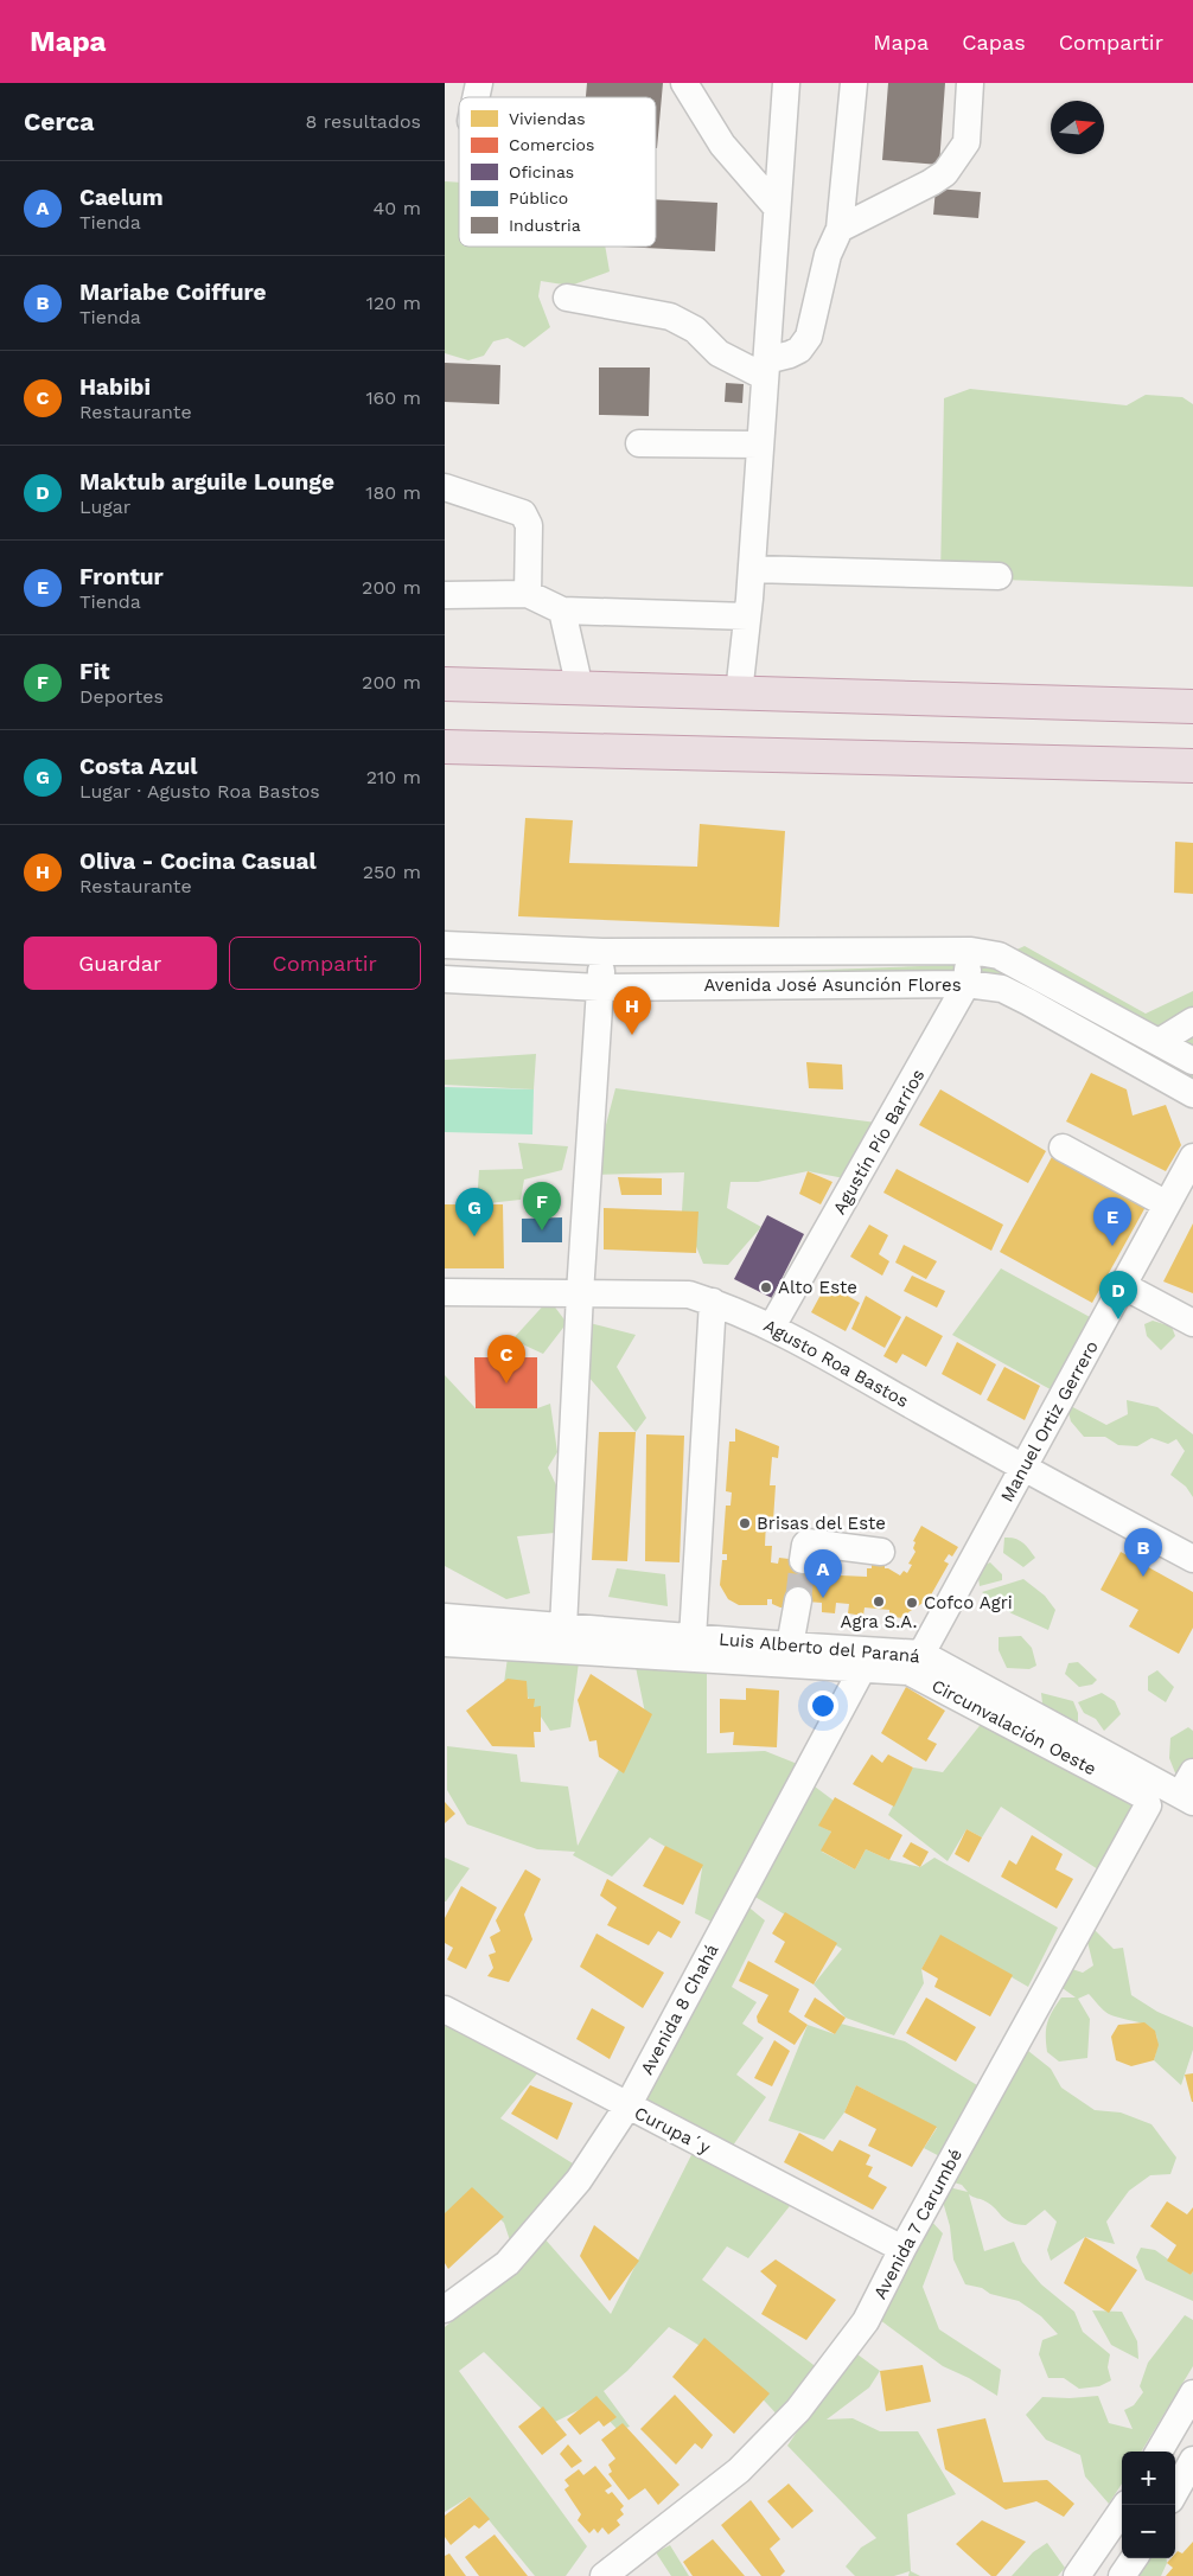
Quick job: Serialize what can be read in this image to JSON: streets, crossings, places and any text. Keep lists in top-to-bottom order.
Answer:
{
  "streets": {
    "street": [
      "Avenida José Asunción Flores",
      "Agustín Pío Barrios",
      "Agusto Roa Bastos",
      "Manuel Ortiz Gerrero",
      "Luis Alberto del Paraná",
      "Circunvalación Oeste",
      "Avenida 8 Chahá",
      "Curupa´y",
      "Avenida 7 Carumbé"
    ]
  },
  "crossings": [
    ["Avenida José Asunción Flores", "Agustín Pío Barrios"],
    ["Agustín Pío Barrios", "Agusto Roa Bastos"],
    ["Agusto Roa Bastos", "Manuel Ortiz Gerrero"],
    ["Manuel Ortiz Gerrero", "Luis Alberto del Paraná"],
    ["Circunvalación Oeste", "Avenida 8 Chahá"],
    ["Circunvalación Oeste", "Avenida 7 Carumbé"],
    ["Avenida 8 Chahá", "Curupa´y"],
    ["Curupa´y", "Avenida 7 Carumbé"]
  ],
  "places": [
    "Alto Este",
    "Brisas del Este",
    "Agra S.A.",
    "Cofco Agri"
  ],
  "legend": [
    "Viviendas",
    "Comercios",
    "Oficinas",
    "Público",
    "Industria"
  ],
  "north": "right",
  "page": {
    "header": "Mapa",
    "nav": ["Mapa", "Capas", "Compartir"],
    "heading": ["Cerca", "8 resultados"],
    "list": [
      {
        "mark": "A",
        "name": "Caelum",
        "note": "Tienda",
        "value": "40 m"
      },
      {
        "mark": "B",
        "name": "Mariabe Coiffure",
        "note": "Tienda",
        "value": "120 m"
      },
      {
        "mark": "C",
        "name": "Habibi",
        "note": "Restaurante",
        "value": "160 m"
      },
      {
        "mark": "D",
        "name": "Maktub arguile Lounge",
        "note": "Lugar",
        "value": "180 m"
      },
      {
        "mark": "E",
        "name": "Frontur",
        "note": "Tienda",
        "value": "200 m"
      },
      {
        "mark": "F",
        "name": "Fit",
        "note": "Deportes",
        "value": "200 m"
      },
      {
        "mark": "G",
        "name": "Costa Azul",
        "note": "Lugar · Agusto Roa Bastos",
        "value": "210 m"
      },
      {
        "mark": "H",
        "name": "Oliva - Cocina Casual",
        "note": "Restaurante",
        "value": "250 m"
      }
    ],
    "buttons": ["Guardar", "Compartir"],
    "pins": [
      "H",
      "F",
      "G",
      "E",
      "D",
      "C",
      "B",
      "A"
    ],
    "map_buttons": ["+", "−"]
  }
}
